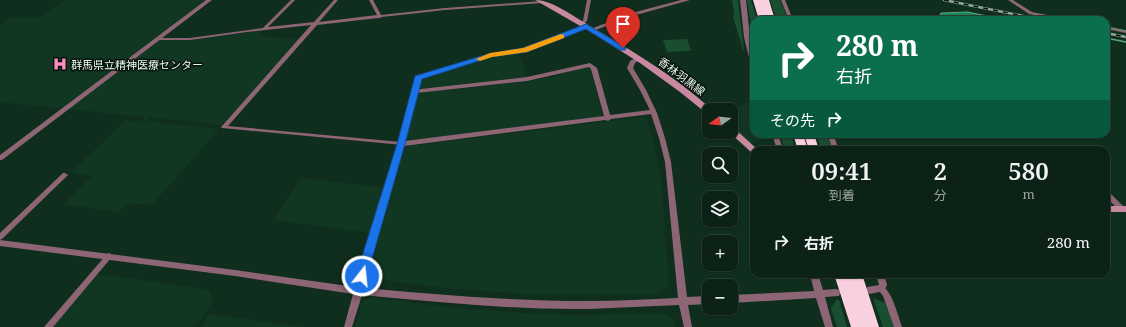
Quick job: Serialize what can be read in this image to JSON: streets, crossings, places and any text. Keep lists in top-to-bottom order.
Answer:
{
  "streets": {
    "main road": ["香林羽黒線"]
  },
  "places": {
    "hospital": ["群馬県立精神医療センター"]
  },
  "north": "left",
  "page": {
    "turn": ["280 m", "右折"],
    "then": "その先",
    "map_buttons": ["+", "−"],
    "eta": [
      "09:41",
      "到着",
      "2",
      "分",
      "580",
      "m"
    ],
    "list": [
      {
        "name": "右折",
        "value": "280 m"
      }
    ]
  }
}
